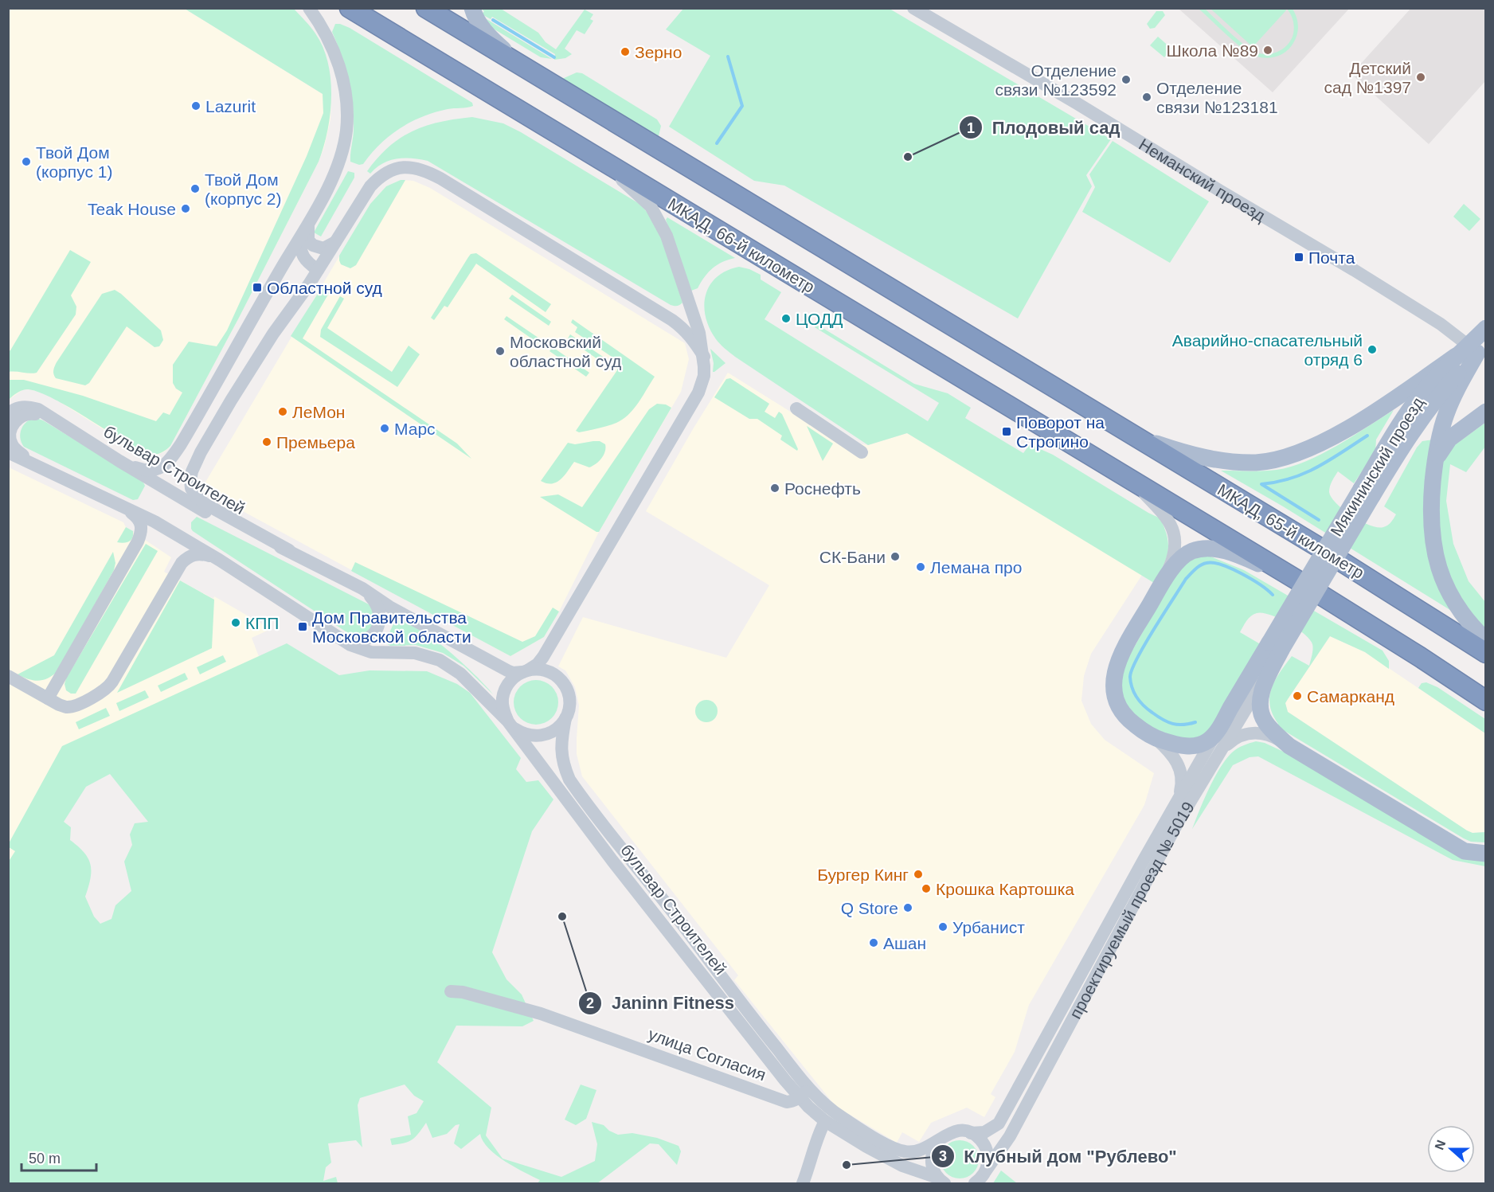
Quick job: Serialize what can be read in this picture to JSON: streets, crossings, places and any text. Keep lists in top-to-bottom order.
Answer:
{
  "streets": {
    "highway": ["МКАД, 66-й километр", "МКАД, 65-й километр"],
    "main road": ["Мякининский проезд", "проектируемый проезд № 5019"],
    "street": ["Неманский проезд", "бульвар Строителей", "улица Согласия"]
  },
  "crossings": [
    ["Неманский проезд", "Мякининский проезд"],
    ["Мякининский проезд", "проектируемый проезд № 5019"],
    ["бульвар Строителей", "проектируемый проезд № 5019"],
    ["бульвар Строителей", "улица Согласия"]
  ],
  "places": {
    "other": [
      "Школа №89",
      "Зерно",
      "Детский сад №1397",
      "Отделение связи №123592",
      "Отделение связи №123181",
      "Lazurit",
      "Плодовый сад",
      "Твой Дом (корпус 1)",
      "Твой Дом (корпус 2)",
      "Teak House",
      "ЦОДД",
      "Аварийно-спасательный отряд 6",
      "Московский областной суд",
      "ЛеМон",
      "Марс",
      "Премьера",
      "Роснефть",
      "СК-Бани",
      "Лемана про",
      "КПП",
      "Самарканд",
      "Бургер Кинг",
      "Крошка Картошка",
      "Q Store",
      "Janinn Fitness",
      "Урбанист",
      "Ашан",
      "Клубный дом \"Рублево\""
    ],
    "transit": [
      "Почта",
      "Областной суд",
      "Поворот на Строгино",
      "Дом Правительства Московской области"
    ]
  },
  "scale_bar": "50 m",
  "north": "left"
}
